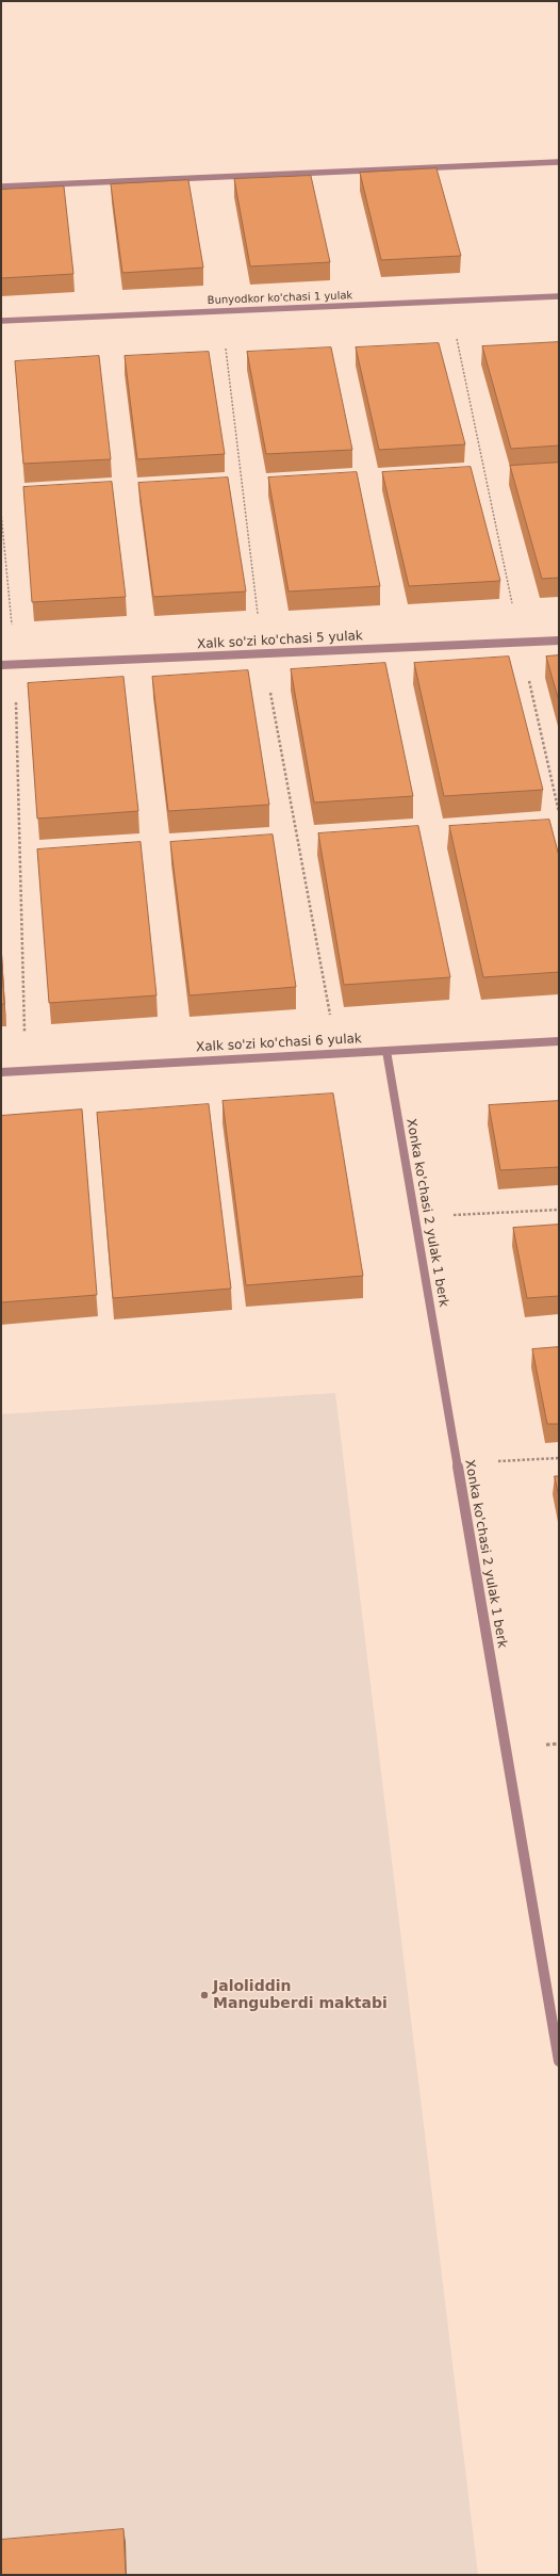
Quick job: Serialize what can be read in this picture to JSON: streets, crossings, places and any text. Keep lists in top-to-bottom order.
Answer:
{
  "streets": {
    "street": [
      "Bunyodkor ko'chasi 1 yulak",
      "Xalk so'zi ko'chasi 5 yulak",
      "Xalk so'zi ko'chasi 6 yulak",
      "Xonka ko'chasi 2 yulak 1 berk"
    ]
  },
  "crossings": [
    ["Xalk so'zi ko'chasi 6 yulak", "Xonka ko'chasi 2 yulak 1 berk"]
  ],
  "places": ["Jaloliddin Manguberdi maktabi"]
}
